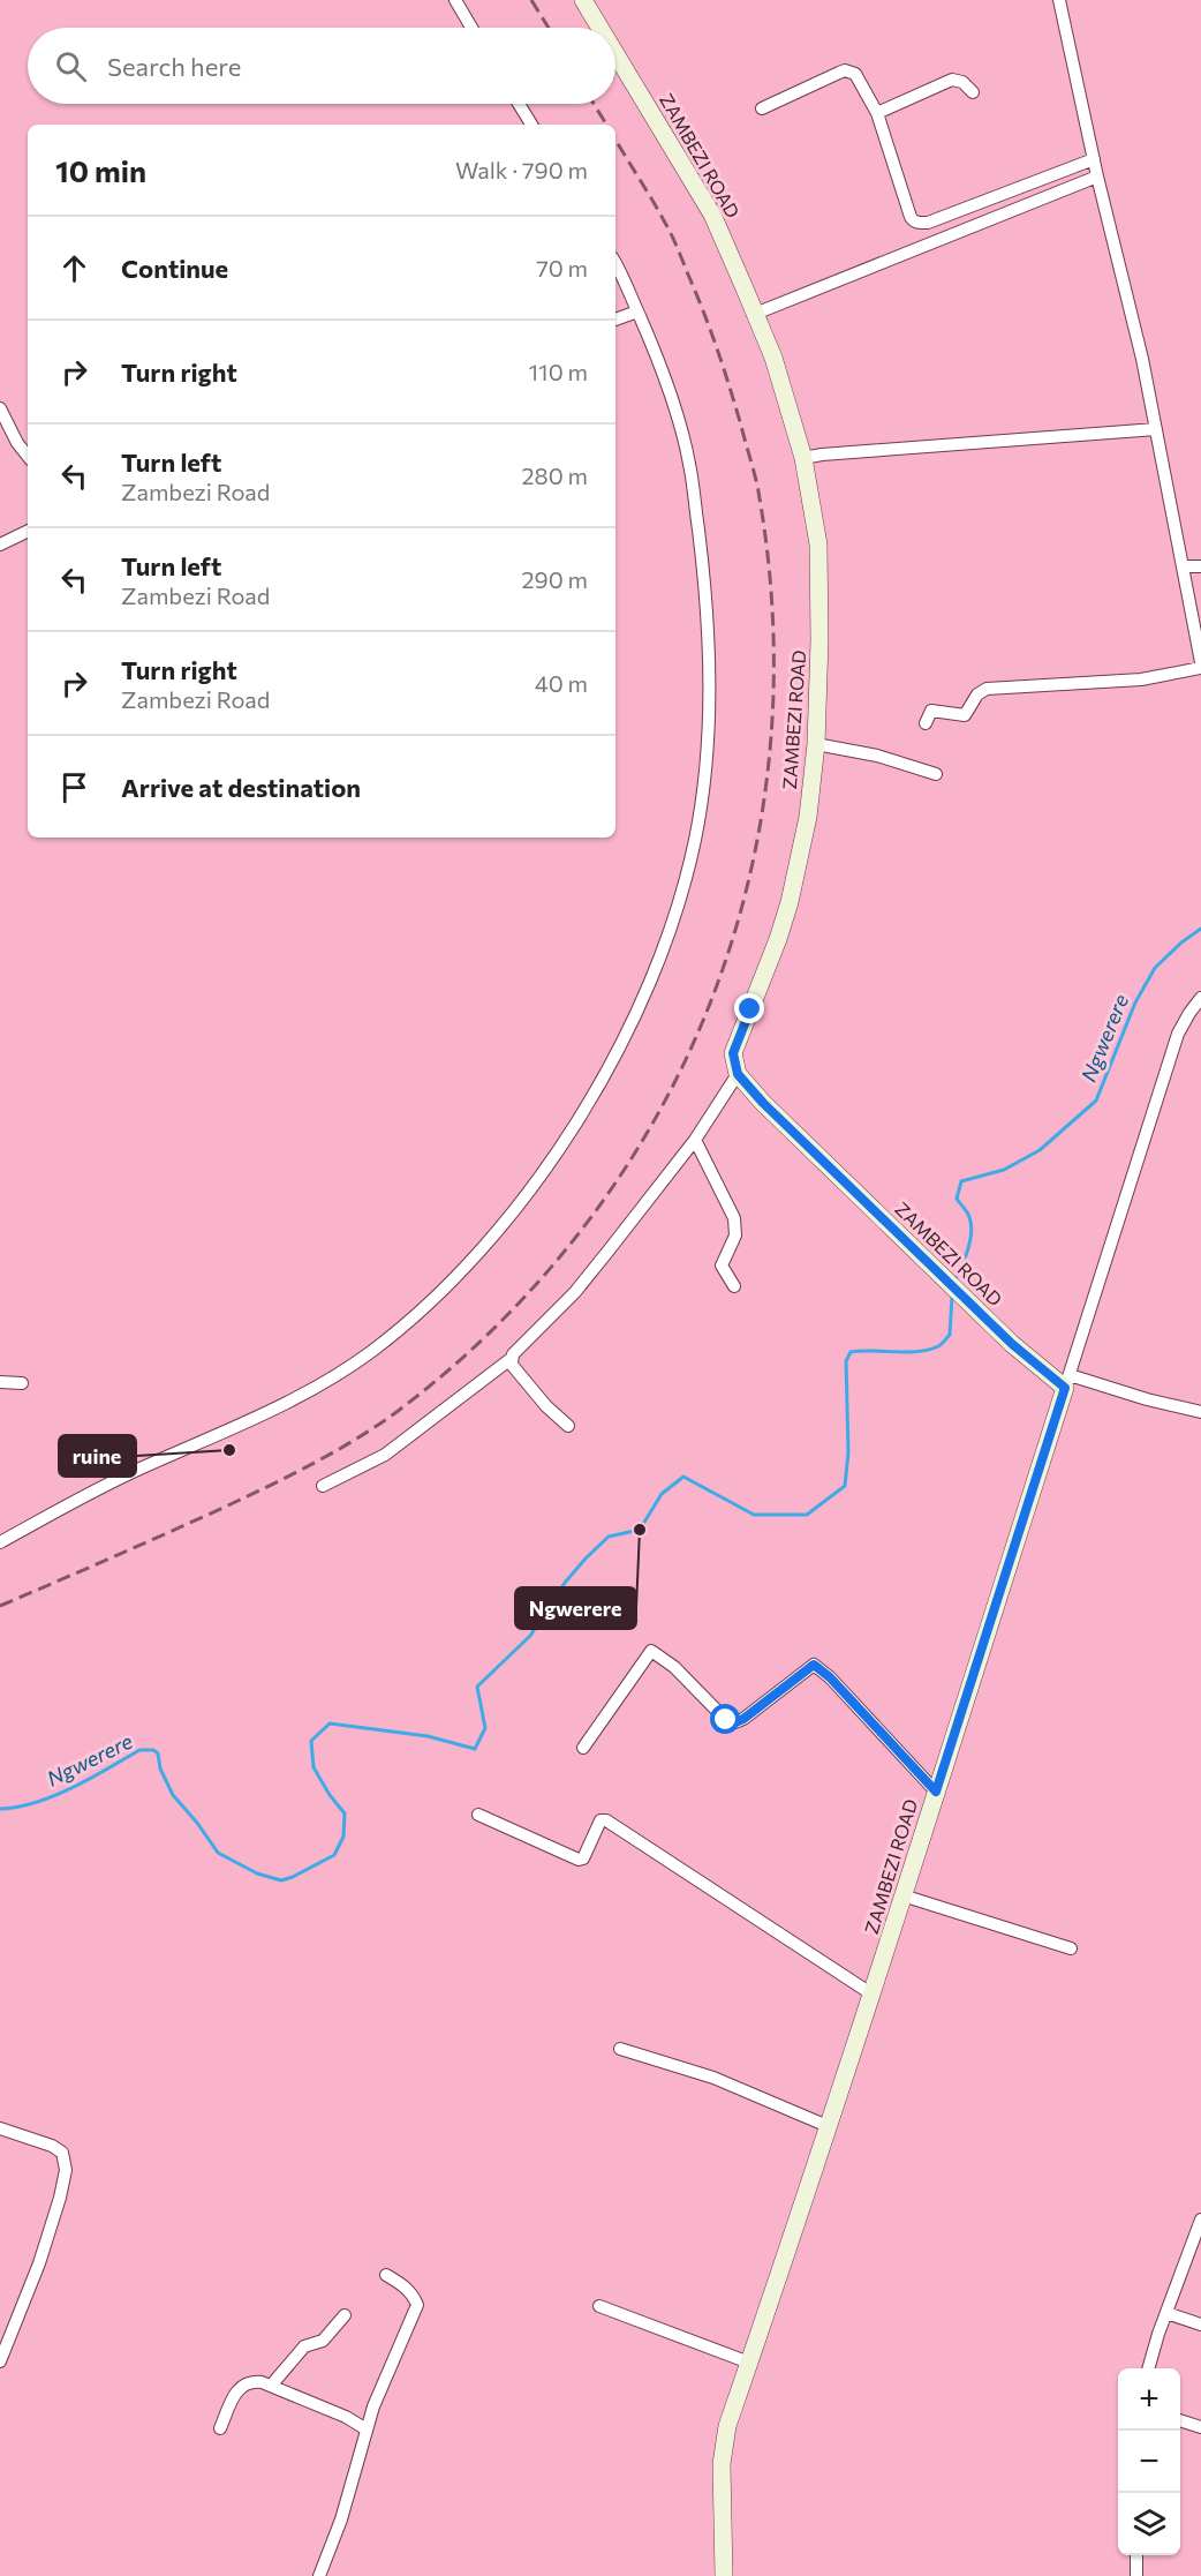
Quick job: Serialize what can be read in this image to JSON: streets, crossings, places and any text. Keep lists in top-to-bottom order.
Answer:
{
  "streets": {
    "main road": ["ZAMBEZI ROAD"]
  },
  "water": ["Ngwerere"],
  "places": ["ruine", "Ngwerere"],
  "page": {
    "search": "Search here",
    "heading": ["10 min", "Walk · 790 m"],
    "list": [
      ["Continue", "70 m"],
      ["Turn right", "110 m"],
      ["Turn left", "Zambezi Road", "280 m"],
      ["Turn left", "Zambezi Road", "290 m"],
      ["Turn right", "Zambezi Road", "40 m"],
      "Arrive at destination"
    ],
    "map_buttons": ["+", "−"]
  }
}
